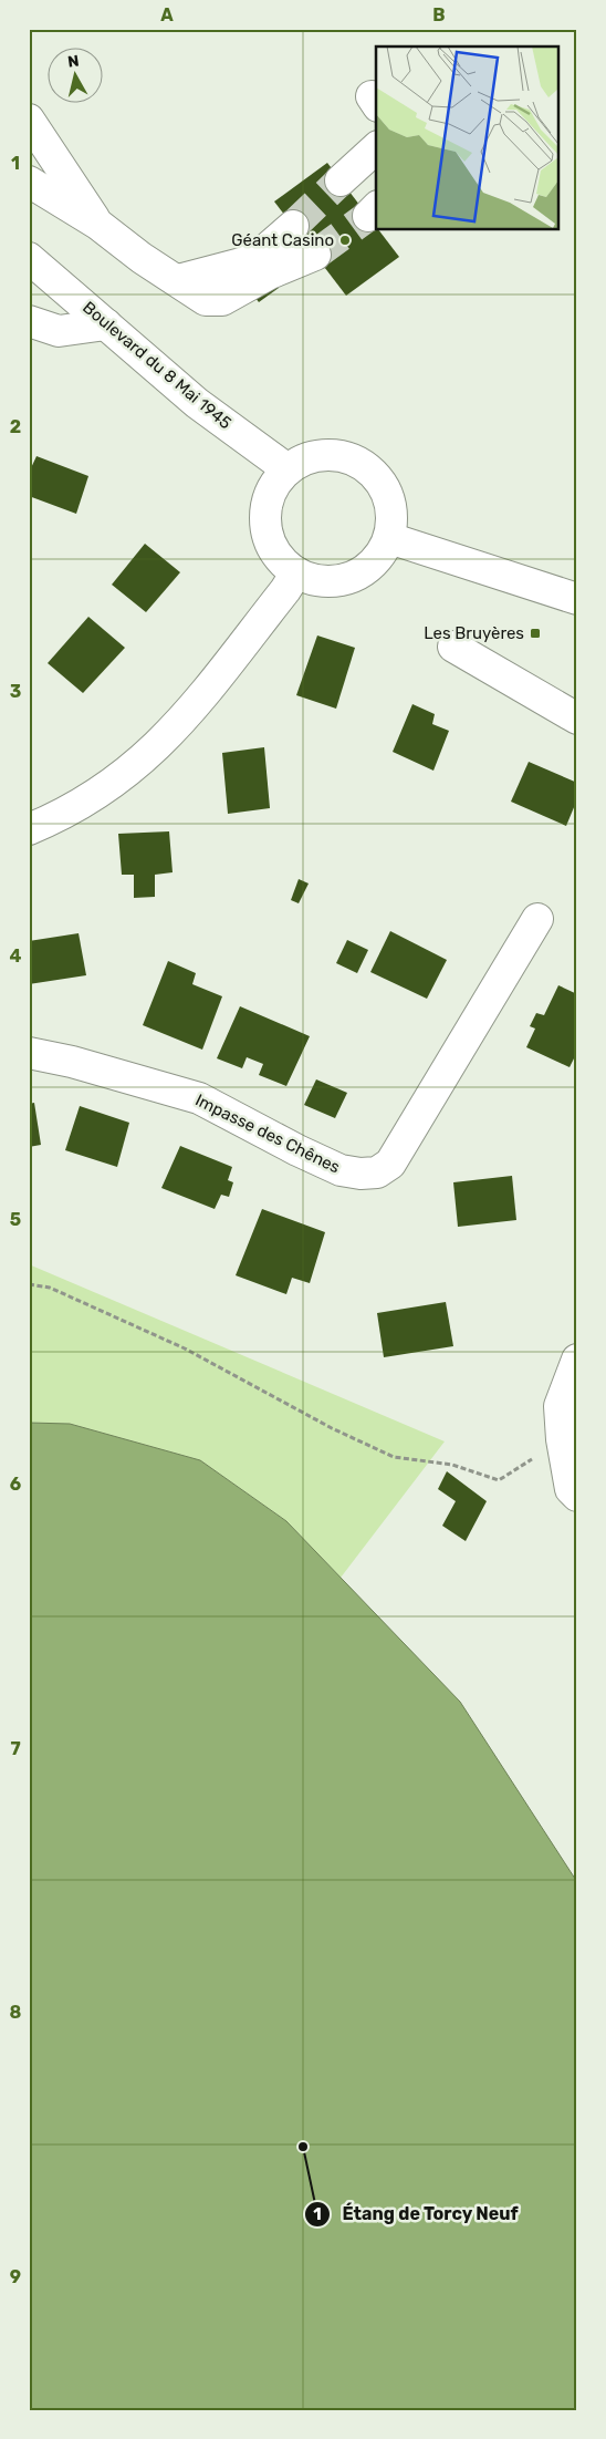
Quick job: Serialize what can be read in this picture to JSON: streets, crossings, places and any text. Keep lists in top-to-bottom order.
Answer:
{
  "streets": {
    "street": ["Boulevard du 8 Mai 1945", "Impasse des Chênes"]
  },
  "places": {
    "other": ["Géant Casino", "Étang de Torcy Neuf"],
    "transit": ["Les Bruyères"]
  },
  "north": "top",
  "grid": {
    "columns": ["A", "B"],
    "rows": [
      "1",
      "2",
      "3",
      "4",
      "5",
      "6",
      "7",
      "8",
      "9"
    ]
  }
}
